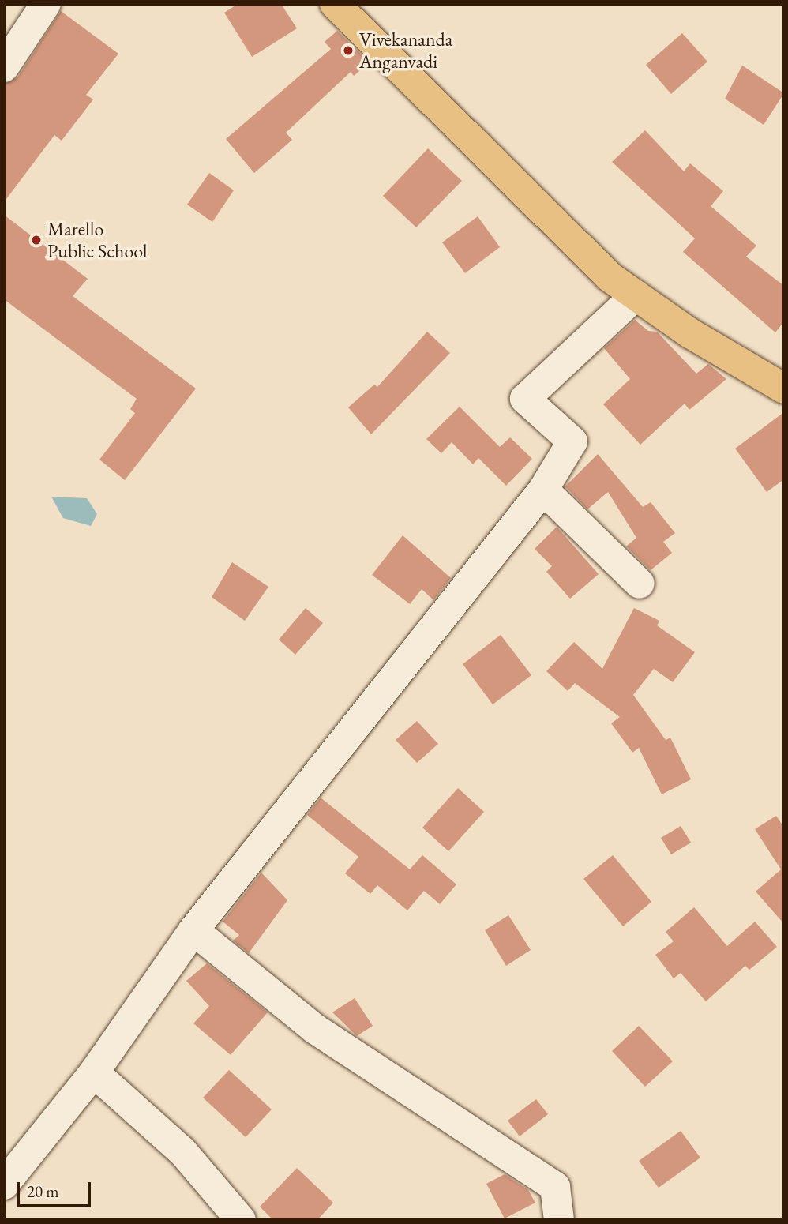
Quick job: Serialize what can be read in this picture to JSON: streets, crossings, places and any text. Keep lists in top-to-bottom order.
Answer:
{
  "places": ["Vivekananda Anganvadi", "Marello Public School"],
  "scale_bar": "20 m"
}
